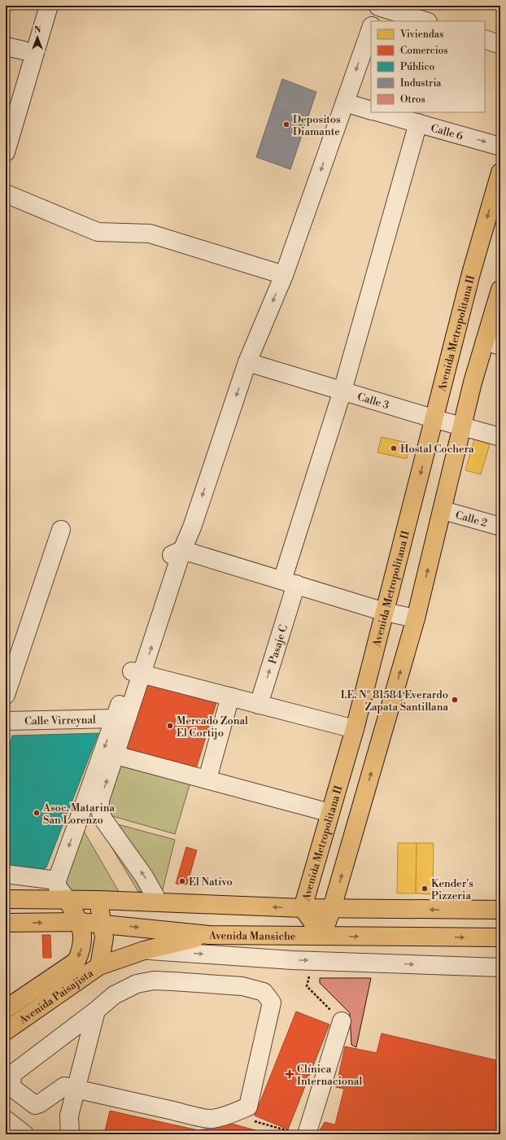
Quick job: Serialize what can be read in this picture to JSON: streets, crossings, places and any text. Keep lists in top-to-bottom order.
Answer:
{
  "streets": {
    "main road": ["Avenida Metropolitana II", "Avenida Mansiche", "Avenida Paisajista"],
    "street": [
      "Calle 6",
      "Calle 3",
      "Calle 2",
      "Pasaje C",
      "Calle Virreynal"
    ]
  },
  "crossings": [
    ["Calle 6", "Pasaje C"],
    ["Avenida Metropolitana II", "Calle 3"],
    ["Avenida Metropolitana II", "Avenida Mansiche"],
    ["Calle 3", "Pasaje C"],
    ["Avenida Mansiche", "Avenida Paisajista"]
  ],
  "one_way": ["Calle 6"],
  "places": {
    "other": [
      "Depositos Diamante",
      "Hostal Cochera",
      "I.E. N° 81584 Everardo Zapata Santillana",
      "Mercado Zonal El Cortijo",
      "Asoc. Matarina San Lorenzo",
      "El Nativo",
      "Kender's Pizzeria"
    ],
    "health": ["Clínica Internacional"]
  },
  "legend": [
    "Viviendas",
    "Comercios",
    "Público",
    "Industria",
    "Otros"
  ],
  "north": "top"
}
